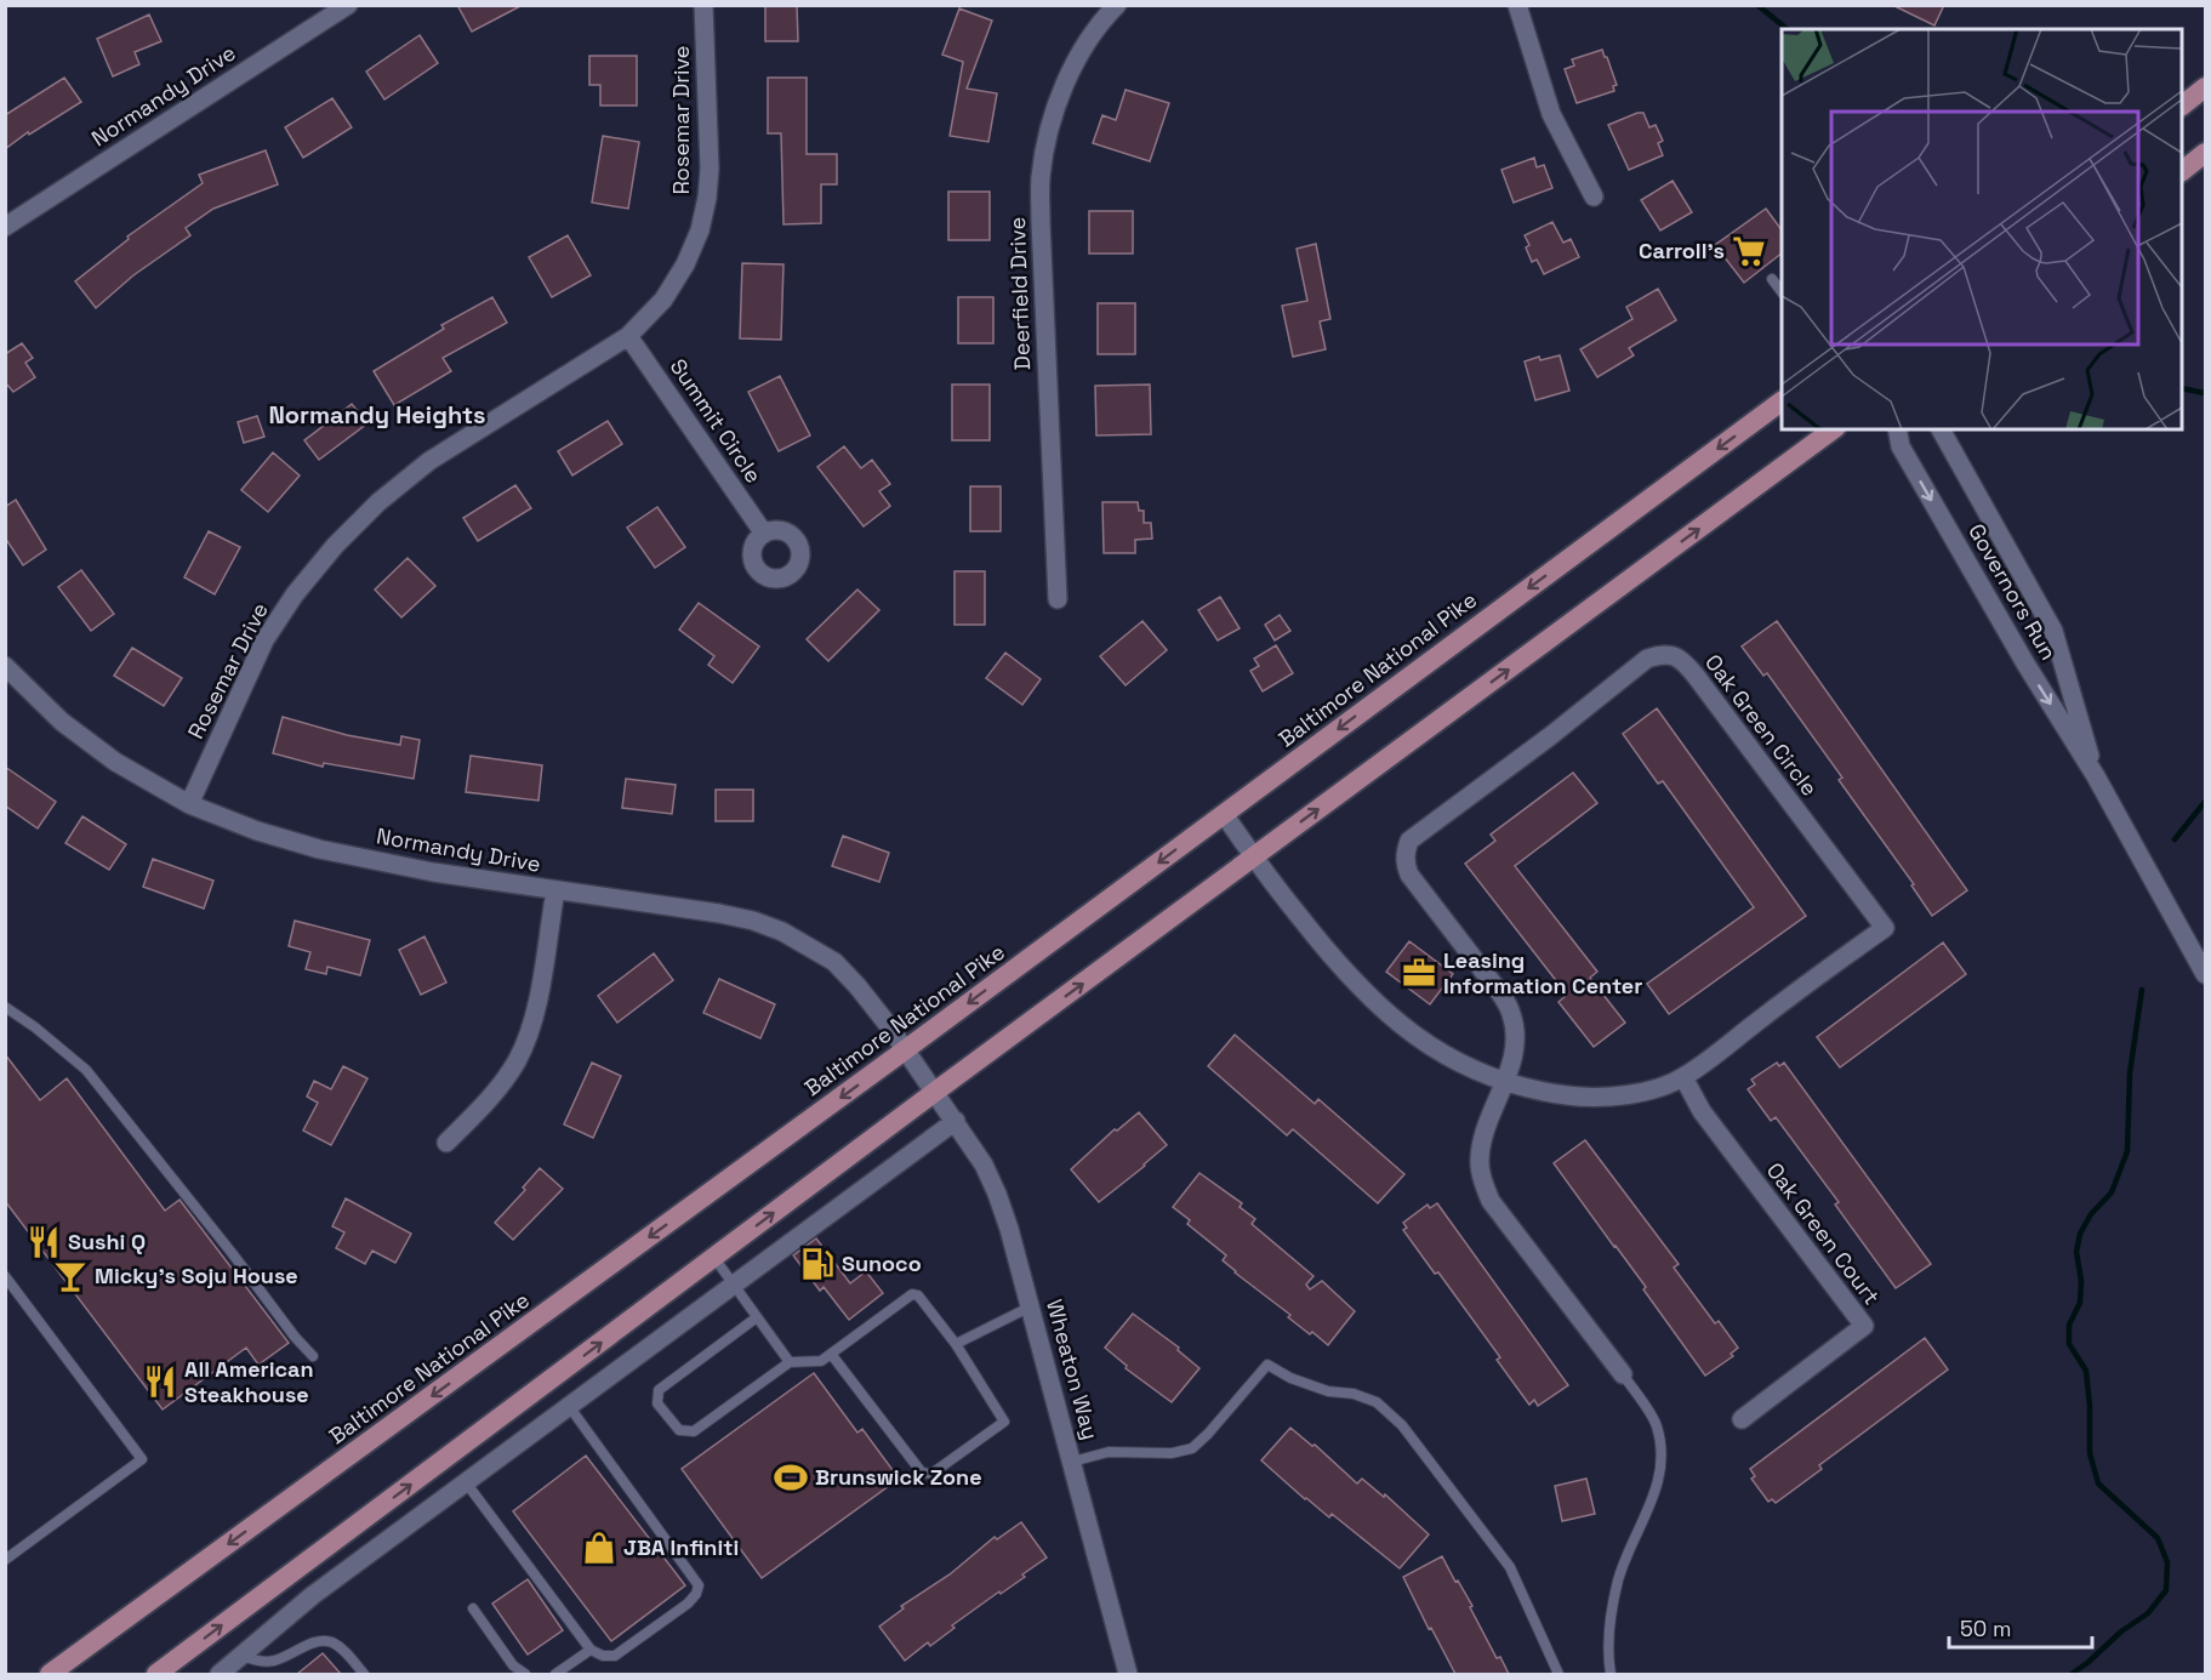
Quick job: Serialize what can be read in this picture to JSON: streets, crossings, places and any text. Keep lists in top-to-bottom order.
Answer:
{
  "streets": {
    "main road": ["Baltimore National Pike"],
    "street": [
      "Normandy Drive",
      "Rosemar Drive",
      "Deerfield Drive",
      "Summit Circle",
      "Governors Run",
      "Oak Green Circle",
      "Oak Green Court",
      "Wheaton Way"
    ]
  },
  "crossings": [
    ["Normandy Drive", "Rosemar Drive"],
    ["Normandy Drive", "Baltimore National Pike"],
    ["Normandy Drive", "Wheaton Way"],
    ["Rosemar Drive", "Summit Circle"],
    ["Baltimore National Pike", "Oak Green Circle"],
    ["Oak Green Circle", "Oak Green Court"]
  ],
  "districts": ["Normandy Heights"],
  "places": {
    "supermarket": ["Carroll's"],
    "office": ["Leasing Information Center"],
    "restaurant": ["Sushi Q", "All American Steakhouse"],
    "fuel station": ["Sunoco"],
    "bar": ["Micky’s Soju House"],
    "sports": ["Brunswick Zone"],
    "shop": ["JBA Infiniti"]
  },
  "scale_bar": "50 m"
}
